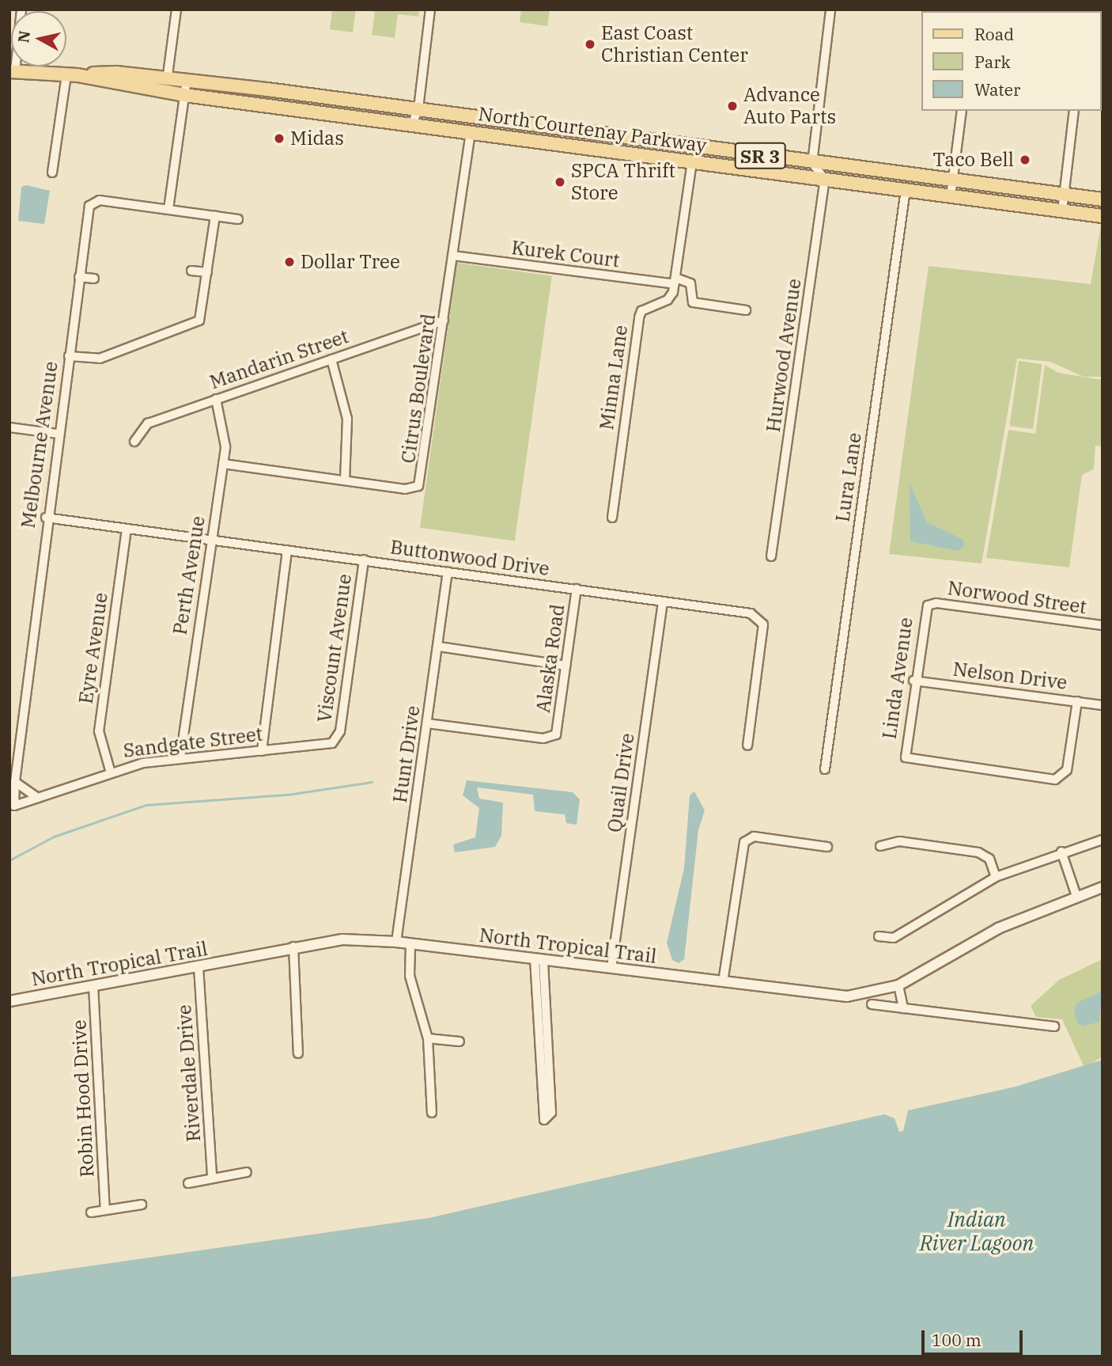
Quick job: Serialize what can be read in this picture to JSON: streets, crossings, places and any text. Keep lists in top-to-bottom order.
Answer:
{
  "streets": {
    "main road": ["North Courtenay Parkway", "SR 3"],
    "street": [
      "Kurek Court",
      "Hurwood Avenue",
      "Mandarin Street",
      "Minna Lane",
      "Citrus Boulevard",
      "Melbourne Avenue",
      "Lura Lane",
      "Buttonwood Drive",
      "Perth Avenue",
      "Norwood Street",
      "Eyre Avenue",
      "Viscount Avenue",
      "Alaska Road",
      "Nelson Drive",
      "Linda Avenue",
      "Sandgate Street",
      "Hunt Drive",
      "Quail Drive",
      "North Tropical Trail",
      "Riverdale Drive",
      "Robin Hood Drive"
    ]
  },
  "crossings": [
    ["North Courtenay Parkway", "Hurwood Avenue"],
    ["North Courtenay Parkway", "Citrus Boulevard"],
    ["North Courtenay Parkway", "Lura Lane"],
    ["Kurek Court", "Minna Lane"],
    ["Kurek Court", "Citrus Boulevard"],
    ["Mandarin Street", "Citrus Boulevard"],
    ["Mandarin Street", "Perth Avenue"],
    ["Citrus Boulevard", "Perth Avenue"],
    ["Melbourne Avenue", "Buttonwood Drive"],
    ["Melbourne Avenue", "Sandgate Street"],
    ["Buttonwood Drive", "Perth Avenue"],
    ["Buttonwood Drive", "Eyre Avenue"],
    ["Buttonwood Drive", "Viscount Avenue"],
    ["Buttonwood Drive", "Alaska Road"],
    ["Buttonwood Drive", "Hunt Drive"],
    ["Buttonwood Drive", "Quail Drive"],
    ["Perth Avenue", "Sandgate Street"],
    ["Norwood Street", "Linda Avenue"],
    ["Eyre Avenue", "Sandgate Street"],
    ["Viscount Avenue", "Sandgate Street"],
    ["Alaska Road", "Hunt Drive"],
    ["Nelson Drive", "Linda Avenue"],
    ["Hunt Drive", "North Tropical Trail"],
    ["Quail Drive", "North Tropical Trail"],
    ["North Tropical Trail", "Riverdale Drive"],
    ["North Tropical Trail", "Robin Hood Drive"]
  ],
  "water": ["Indian River Lagoon"],
  "places": [
    "East Coast Christian Center",
    "Advance Auto Parts",
    "Midas",
    "Taco Bell",
    "SPCA Thrift Store",
    "Dollar Tree"
  ],
  "legend": ["Road", "Park", "Water"],
  "scale_bar": "100 m",
  "north": "left"
}
